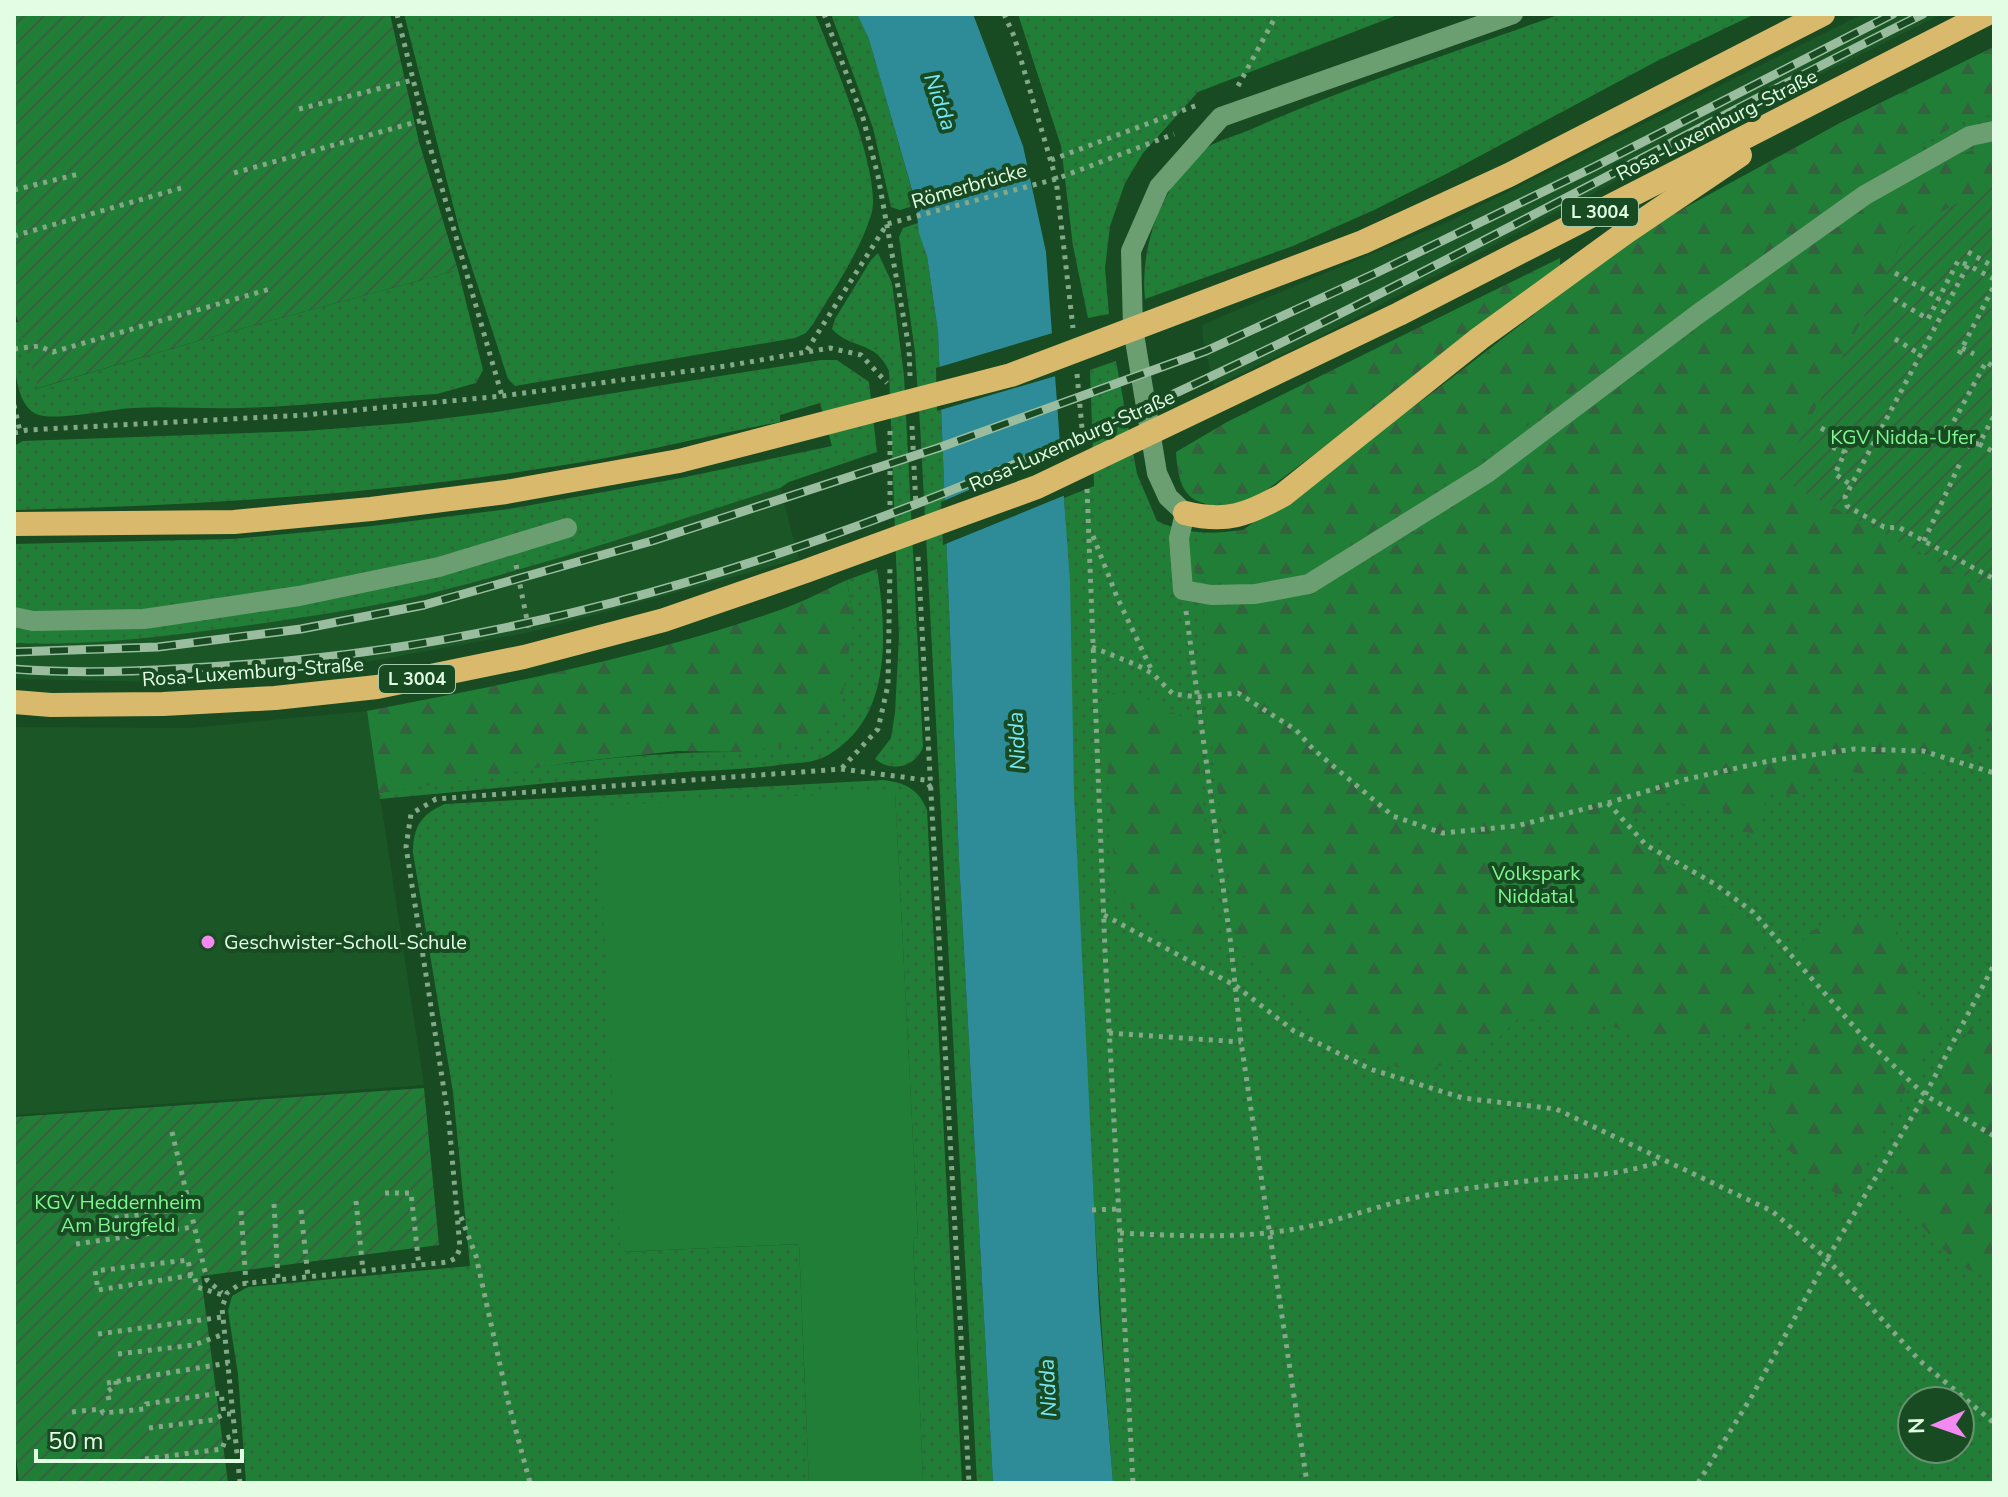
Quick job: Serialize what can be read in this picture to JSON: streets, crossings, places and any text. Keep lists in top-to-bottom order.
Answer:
{
  "streets": {
    "highway": ["Rosa-Luxemburg-Straße", "L 3004"],
    "path": ["Römerbrücke"]
  },
  "water": ["Nidda"],
  "parks": ["KGV Nidda-Ufer", "Volkspark Niddatal", "KGV Heddernheim Am Burgfeld"],
  "places": ["Geschwister-Scholl-Schule"],
  "scale_bar": "50 m",
  "north": "left"
}
